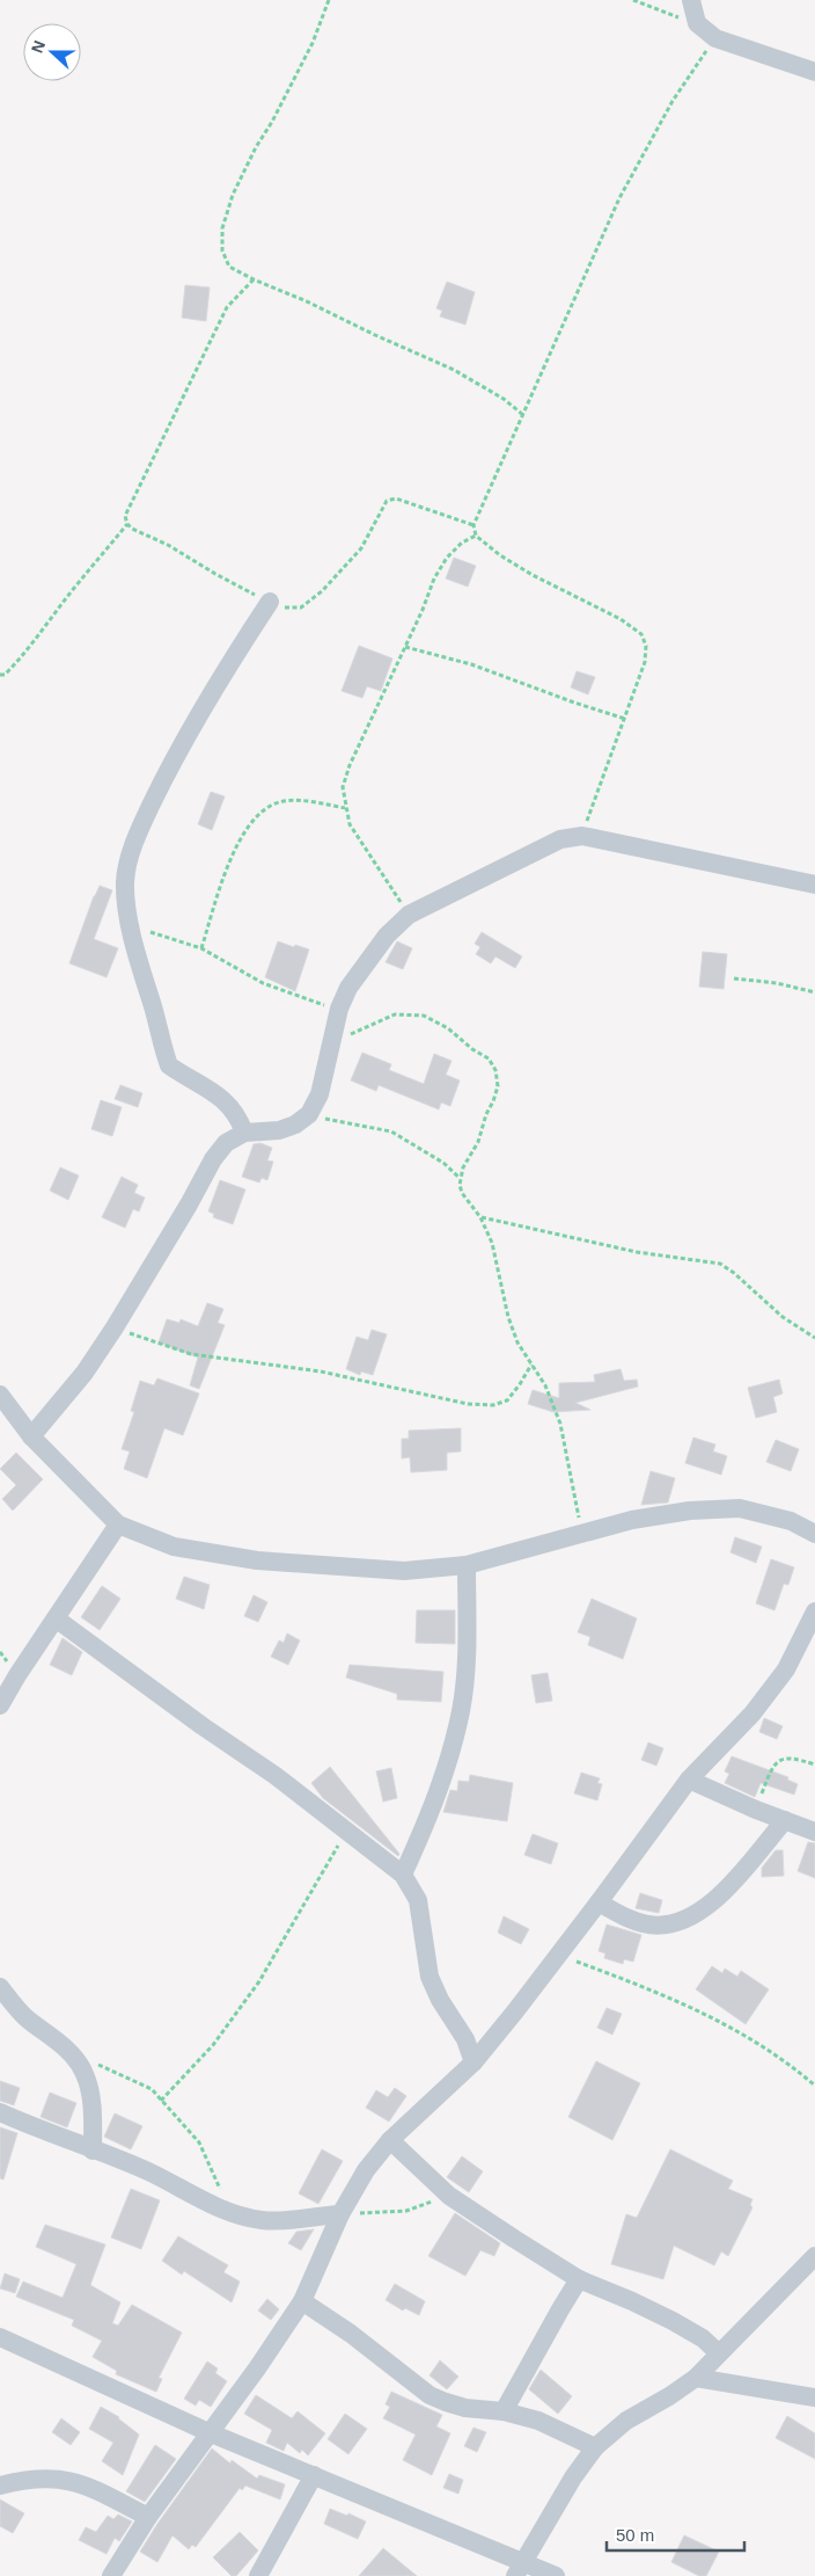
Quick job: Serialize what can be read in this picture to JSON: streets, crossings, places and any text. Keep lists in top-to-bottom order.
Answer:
{
  "scale_bar": "50 m",
  "north": "left"
}
